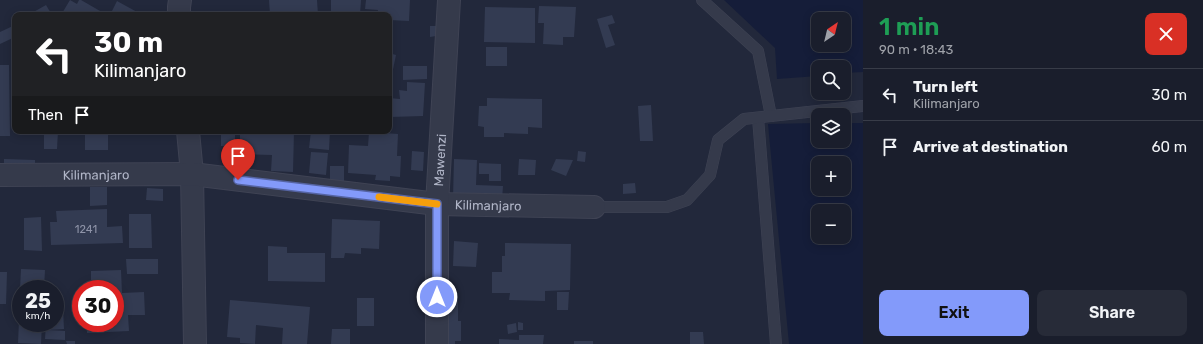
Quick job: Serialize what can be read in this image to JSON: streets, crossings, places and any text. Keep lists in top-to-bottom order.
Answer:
{
  "streets": {
    "street": ["Mawenzi", "Kilimanjaro"]
  },
  "crossings": [
    ["Mawenzi", "Kilimanjaro"]
  ],
  "house_numbers": ["1241"],
  "north": "top right",
  "page": {
    "heading": ["1 min", "90 m · 18:43"],
    "map_buttons": ["+", "−"],
    "turn": ["30 m", "Kilimanjaro"],
    "list": [
      {
        "name": "Turn left",
        "note": "Kilimanjaro",
        "value": "30 m"
      },
      {
        "name": "Arrive at destination",
        "value": "60 m"
      }
    ],
    "then": "Then",
    "speed": "25 km/h",
    "limit": "30",
    "buttons": ["Exit", "Share"]
  }
}
